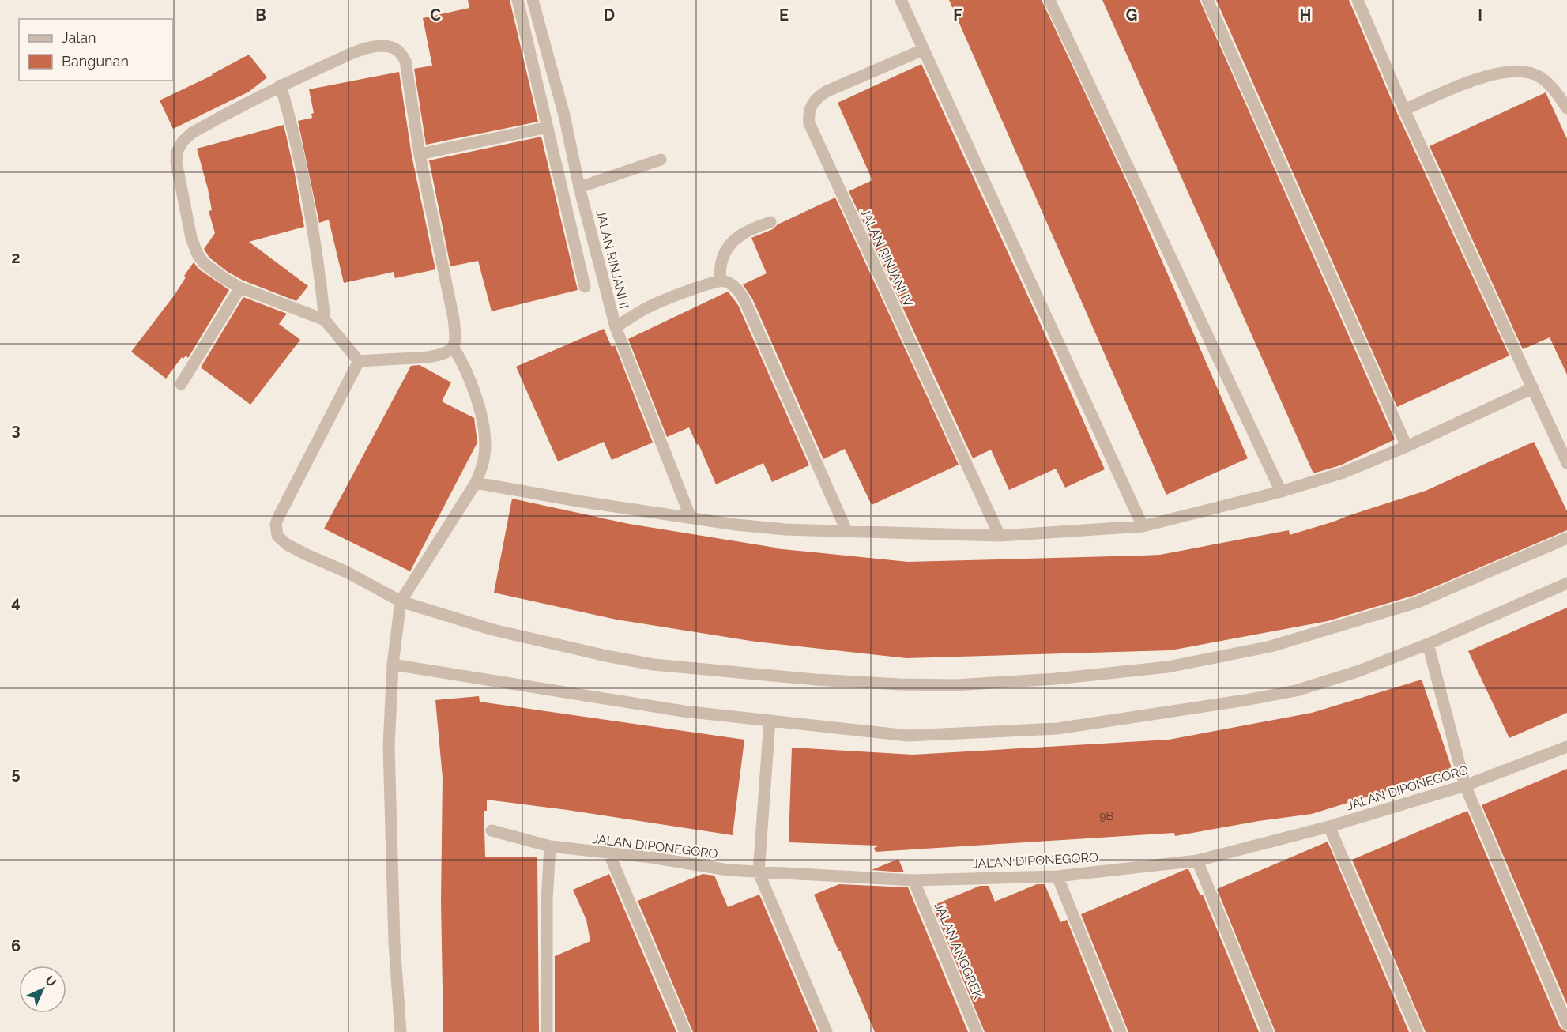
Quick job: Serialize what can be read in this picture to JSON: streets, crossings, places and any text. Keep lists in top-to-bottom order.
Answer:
{
  "streets": {
    "street": [
      "JALAN RINJANI IV",
      "JALAN RINJANI II",
      "JALAN DIPONEGORO",
      "JALAN ANGGREK"
    ]
  },
  "crossings": [
    ["JALAN DIPONEGORO", "JALAN ANGGREK"]
  ],
  "house_numbers": ["9B"],
  "legend": ["Jalan", "Bangunan"],
  "north": "top right",
  "grid": {
    "columns": [
      "B",
      "C",
      "D",
      "E",
      "F",
      "G",
      "H",
      "I"
    ],
    "rows": [
      "2",
      "3",
      "4",
      "5",
      "6"
    ]
  }
}
